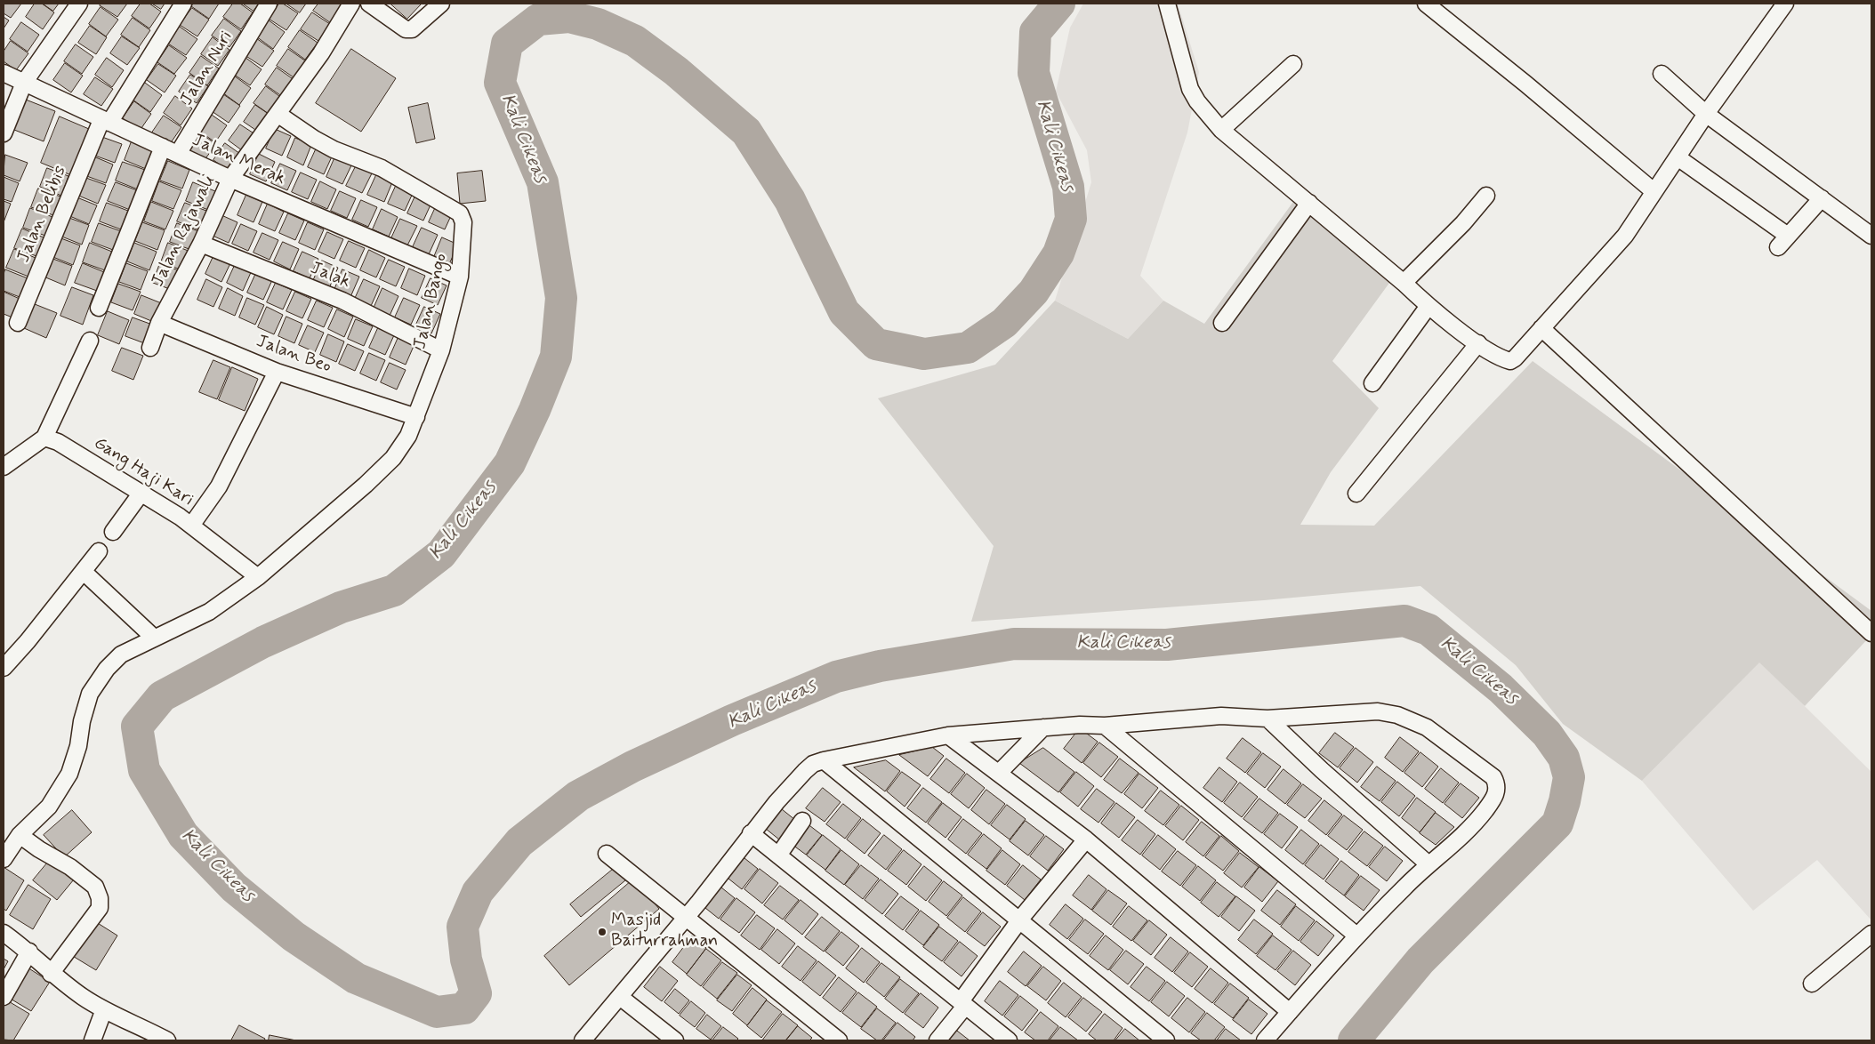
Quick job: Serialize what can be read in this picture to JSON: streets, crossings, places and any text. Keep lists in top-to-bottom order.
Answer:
{
  "streets": {
    "street": [
      "Jalan Nuri",
      "Jalan Merak",
      "Jalan Belibis",
      "Jalan Rajawali",
      "Jalak",
      "Jalan Bango",
      "Jalan Beo",
      "Gang Haji Kari"
    ]
  },
  "crossings": [
    ["Jalan Nuri", "Jalan Merak"],
    ["Jalan Merak", "Jalan Belibis"],
    ["Jalan Merak", "Jalan Rajawali"],
    ["Jalan Merak", "Jalan Bango"],
    ["Jalan Rajawali", "Jalak"],
    ["Jalan Rajawali", "Jalan Bango"],
    ["Jalan Rajawali", "Jalan Beo"],
    ["Jalak", "Jalan Bango"],
    ["Jalan Bango", "Jalan Beo"],
    ["Jalan Bango", "Gang Haji Kari"]
  ],
  "water": ["Kali Cikeas"],
  "places": ["Masjid Baiturrahman"]
}
